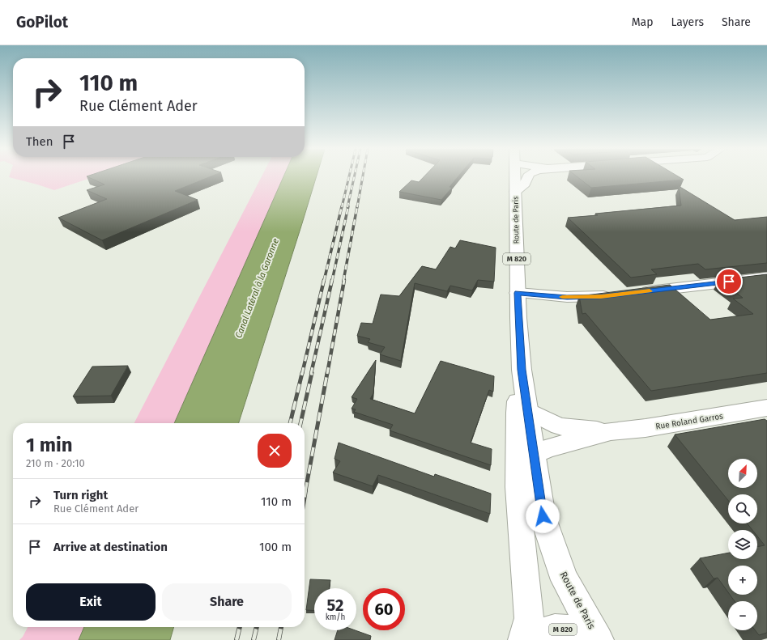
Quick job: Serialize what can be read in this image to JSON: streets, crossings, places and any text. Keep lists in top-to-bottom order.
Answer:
{
  "streets": {
    "street": ["Route de Paris", "M 820", "Rue Roland Garros"]
  },
  "crossings": [
    ["Route de Paris", "Rue Roland Garros"]
  ],
  "water": ["Canal Latéral à la Garonne"],
  "north": "top right",
  "page": {
    "header": "GoPilot",
    "nav": ["Map", "Layers", "Share"],
    "turn": ["110 m", "Rue Clément Ader"],
    "then": "Then",
    "heading": ["1 min", "210 m · 20:10"],
    "map_buttons": ["+", "−"],
    "list": [
      {
        "name": "Turn right",
        "note": "Rue Clément Ader",
        "value": "110 m"
      },
      {
        "name": "Arrive at destination",
        "value": "100 m"
      }
    ],
    "buttons": ["Exit", "Share"],
    "speed": "52 km/h",
    "limit": "60"
  }
}
